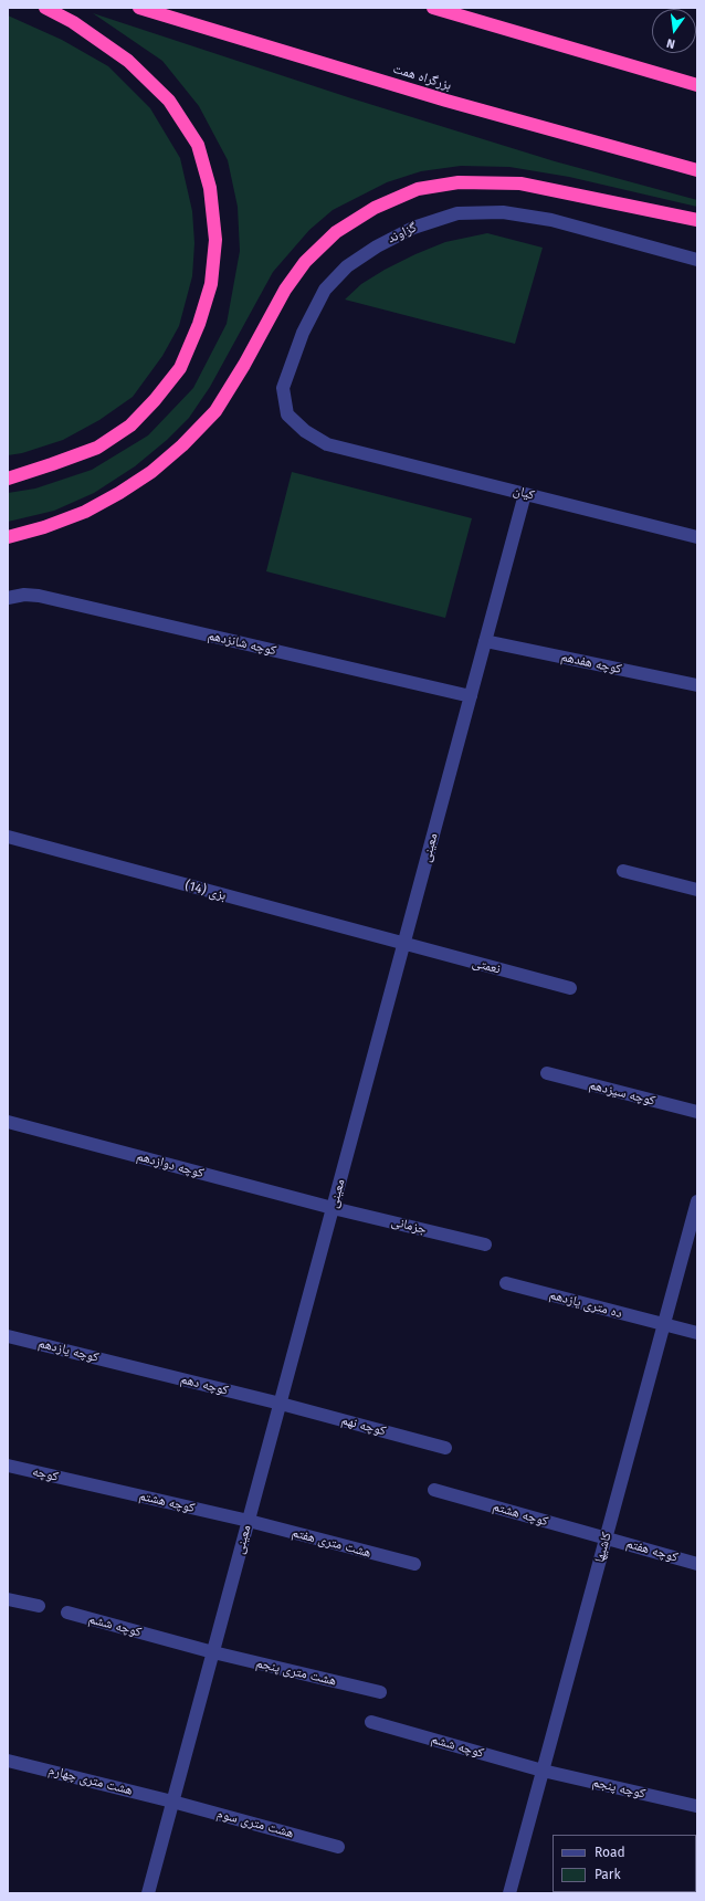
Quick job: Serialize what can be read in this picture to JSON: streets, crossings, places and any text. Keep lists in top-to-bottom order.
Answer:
{
  "streets": {
    "highway": ["بزرگراه همت"],
    "street": [
      "گزاوند",
      "کیان",
      "کوچه شانزدهم",
      "کوچه هفدهم",
      "معینی",
      "بزی (14)",
      "نعمتی",
      "کوچه سیزدهم",
      "کوچه دوازدهم",
      "جزمانی",
      "ده متری یازدهم",
      "کوچه یازدهم",
      "کوچه دهم",
      "کوچه نهم",
      "کوچه",
      "کوچه هشتم",
      "هشت متری هفتم",
      "کاشیها",
      "کوچه هفتم",
      "کوچه ششم",
      "هشت متری پنجم",
      "هشت متری چهارم",
      "کوچه پنجم",
      "هشت متری سوم"
    ]
  },
  "crossings": [
    ["گزاوند", "کیان"],
    ["کیان", "معینی"],
    ["کوچه شانزدهم", "معینی"],
    ["کوچه هفدهم", "معینی"],
    ["معینی", "بزی (14)"],
    ["معینی", "نعمتی"],
    ["معینی", "کوچه دوازدهم"],
    ["معینی", "جزمانی"],
    ["معینی", "کوچه دهم"],
    ["معینی", "کوچه نهم"],
    ["معینی", "کوچه هشتم"],
    ["معینی", "هشت متری هفتم"],
    ["معینی", "کوچه ششم"],
    ["معینی", "هشت متری پنجم"],
    ["معینی", "هشت متری چهارم"],
    ["معینی", "هشت متری سوم"],
    ["بزی (14)", "نعمتی"],
    ["کوچه دوازدهم", "جزمانی"],
    ["ده متری یازدهم", "کاشیها"],
    ["کوچه یازدهم", "کوچه دهم"],
    ["کوچه دهم", "کوچه نهم"],
    ["کوچه", "کوچه هشتم"],
    ["کوچه هشتم", "هشت متری هفتم"],
    ["کوچه هشتم", "کاشیها"],
    ["کوچه هشتم", "کوچه هفتم"],
    ["کاشیها", "کوچه هفتم"],
    ["کاشیها", "کوچه ششم"],
    ["کاشیها", "کوچه پنجم"],
    ["کوچه ششم", "هشت متری پنجم"],
    ["کوچه ششم", "کوچه پنجم"],
    ["هشت متری چهارم", "هشت متری سوم"]
  ],
  "legend": ["Road", "Park"],
  "north": "bottom"
}
